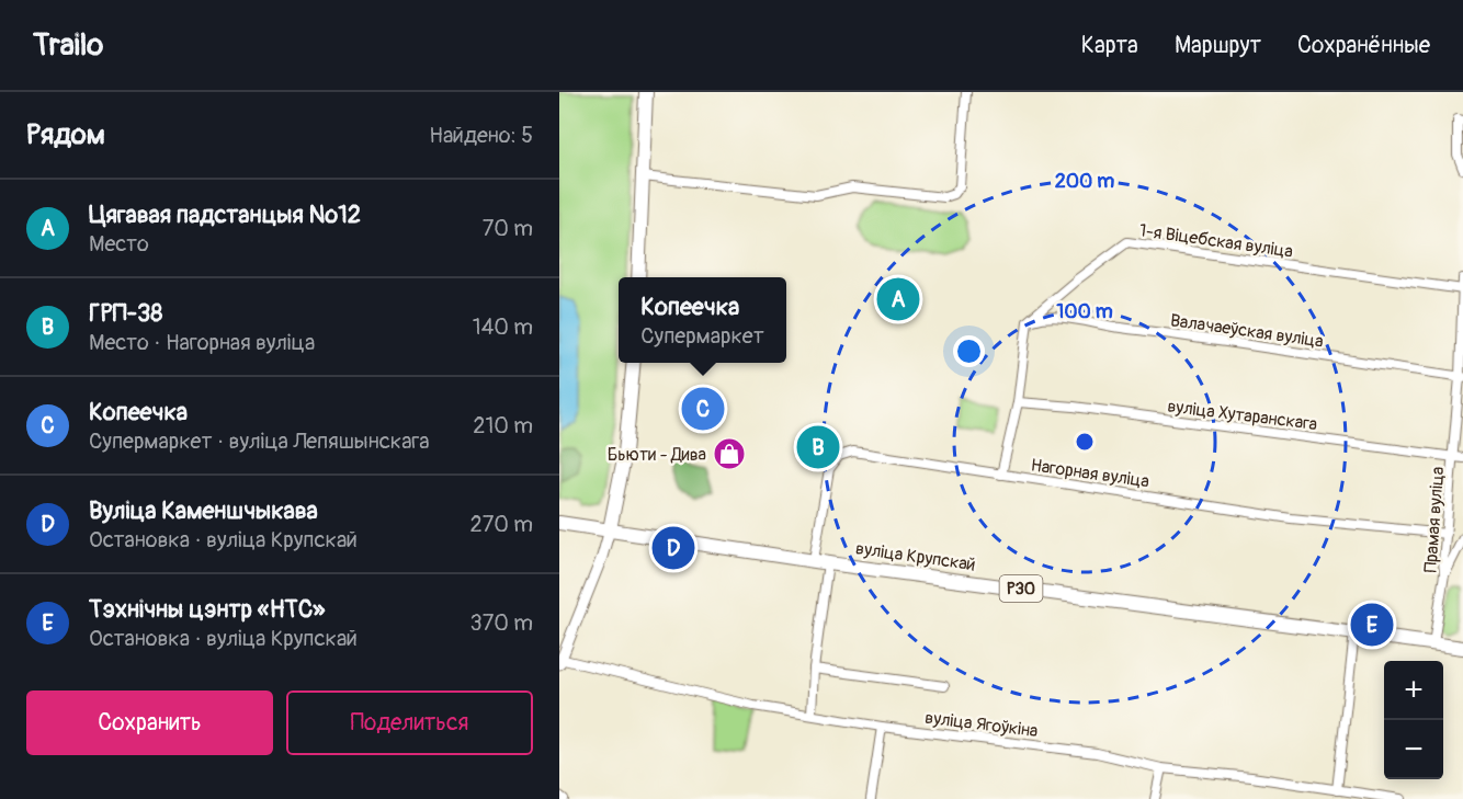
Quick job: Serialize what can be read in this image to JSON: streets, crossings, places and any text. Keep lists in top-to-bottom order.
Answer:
{
  "streets": {
    "main road": ["вуліца Крупскай", "Р30"],
    "street": [
      "1-я Віцебская вуліца",
      "Валачаеўская вуліца",
      "вуліца Хутаранскага",
      "Нагорная вуліца",
      "Прамая вуліца",
      "вуліца Ягоўкіна"
    ]
  },
  "crossings": [
    ["1-я Віцебская вуліца", "Валачаеўская вуліца"],
    ["1-я Віцебская вуліца", "Прамая вуліца"],
    ["Валачаеўская вуліца", "Прамая вуліца"],
    ["вуліца Хутаранскага", "Прамая вуліца"],
    ["Нагорная вуліца", "Прамая вуліца"],
    ["Нагорная вуліца", "вуліца Крупскай"],
    ["Прамая вуліца", "вуліца Крупскай"]
  ],
  "places": {
    "shop": ["Бьюти - Дива"]
  },
  "page": {
    "header": "Trailo",
    "nav": ["Карта", "Маршрут", "Сохранённые"],
    "heading": ["Рядом", "Найдено: 5"],
    "list": [
      {
        "mark": "A",
        "name": "Цягавая падстанцыя №12",
        "note": "Место",
        "value": "70 m"
      },
      {
        "mark": "B",
        "name": "ГРП-38",
        "note": "Место · Нагорная вуліца",
        "value": "140 m"
      },
      {
        "mark": "C",
        "name": "Копеечка",
        "note": "Супермаркет · вуліца Лепяшынскага",
        "value": "210 m"
      },
      {
        "mark": "D",
        "name": "Вуліца Каменшчыкава",
        "note": "Остановка · вуліца Крупскай",
        "value": "270 m"
      },
      {
        "mark": "E",
        "name": "Тэхнічны цэнтр «НТС»",
        "note": "Остановка · вуліца Крупскай",
        "value": "370 m"
      }
    ],
    "pins": [
      "A",
      "C",
      "B",
      "D",
      "E"
    ],
    "popup": ["Копеечка", "Супермаркет"],
    "map_buttons": ["+", "−"],
    "buttons": ["Сохранить", "Поделиться"]
  },
  "rings": ["200 m", "100 m"]
}
